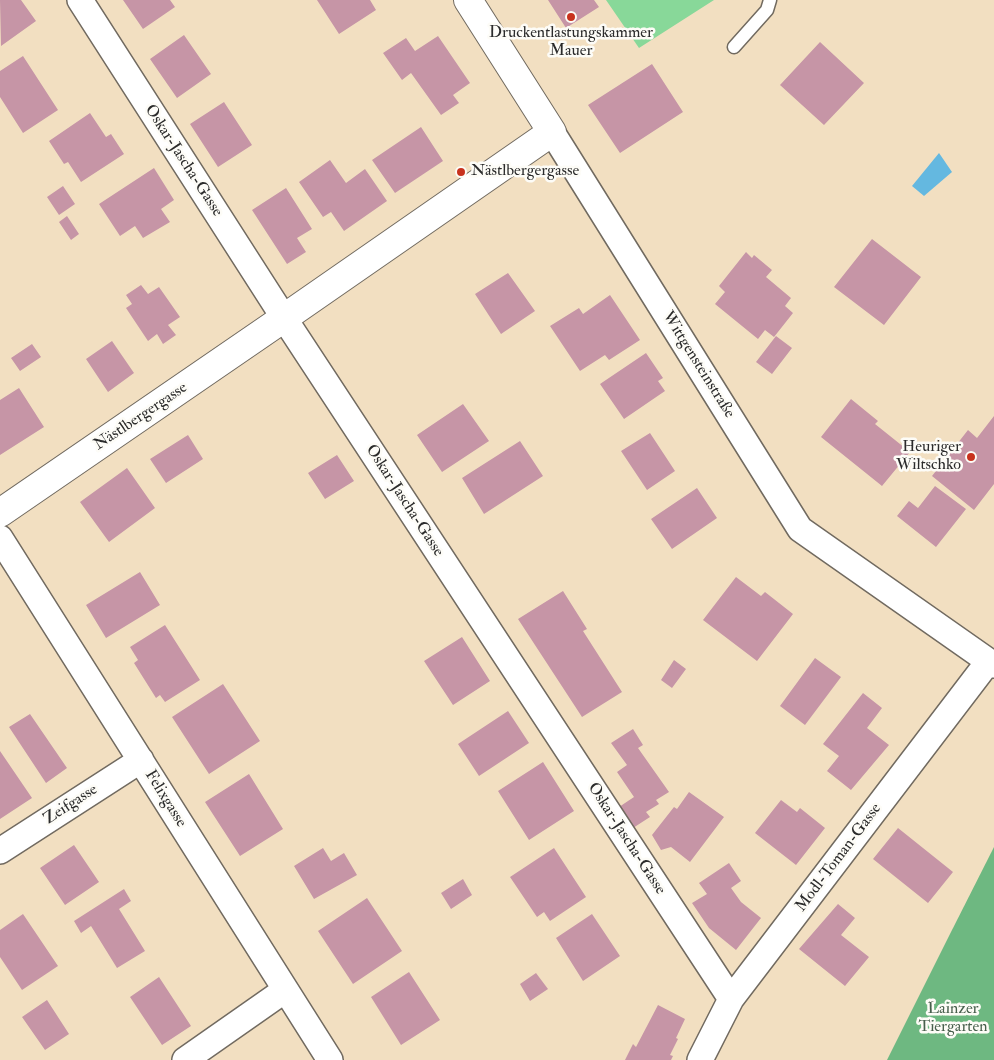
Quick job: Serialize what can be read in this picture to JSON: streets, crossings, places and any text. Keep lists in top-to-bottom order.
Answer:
{
  "streets": {
    "street": [
      "Oskar-Jascha-Gasse",
      "Wittgensteinstraße",
      "Nästlbergergasse",
      "Felixgasse",
      "Zeifgasse",
      "Modl-Toman-Gasse"
    ]
  },
  "crossings": [
    ["Oskar-Jascha-Gasse", "Nästlbergergasse"],
    ["Oskar-Jascha-Gasse", "Modl-Toman-Gasse"],
    ["Wittgensteinstraße", "Nästlbergergasse"],
    ["Wittgensteinstraße", "Modl-Toman-Gasse"],
    ["Felixgasse", "Zeifgasse"]
  ],
  "parks": ["Lainzer Tiergarten"],
  "places": ["Druckentlastungskammer Mauer", "Nästlbergergasse", "Heuriger Wiltschko"]
}
